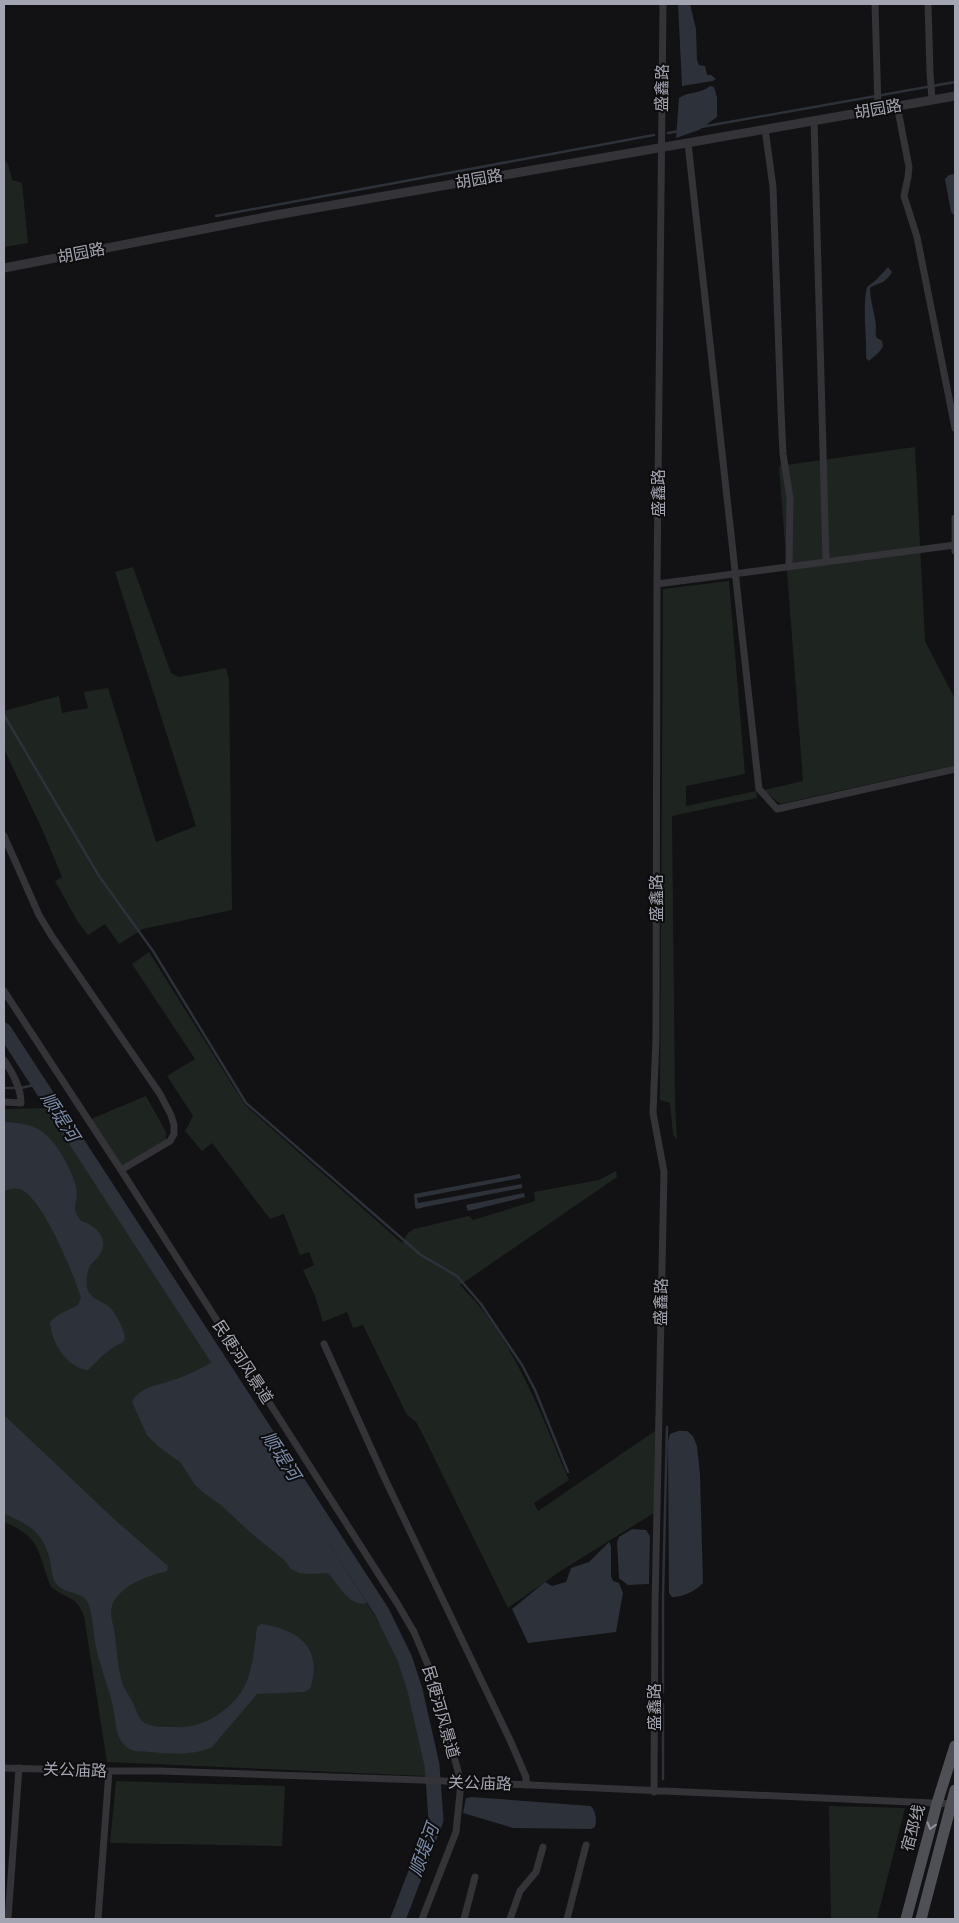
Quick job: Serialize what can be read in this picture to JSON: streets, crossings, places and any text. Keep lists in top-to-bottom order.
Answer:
{
  "streets": {
    "main road": ["宿邳线"],
    "street": [
      "盛鑫路",
      "胡园路",
      "民便河风景道",
      "关公庙路"
    ]
  },
  "crossings": [
    ["盛鑫路", "胡园路"],
    ["盛鑫路", "关公庙路"],
    ["民便河风景道", "关公庙路"],
    ["关公庙路", "宿邳线"]
  ],
  "water": ["顺堤河"]
}
